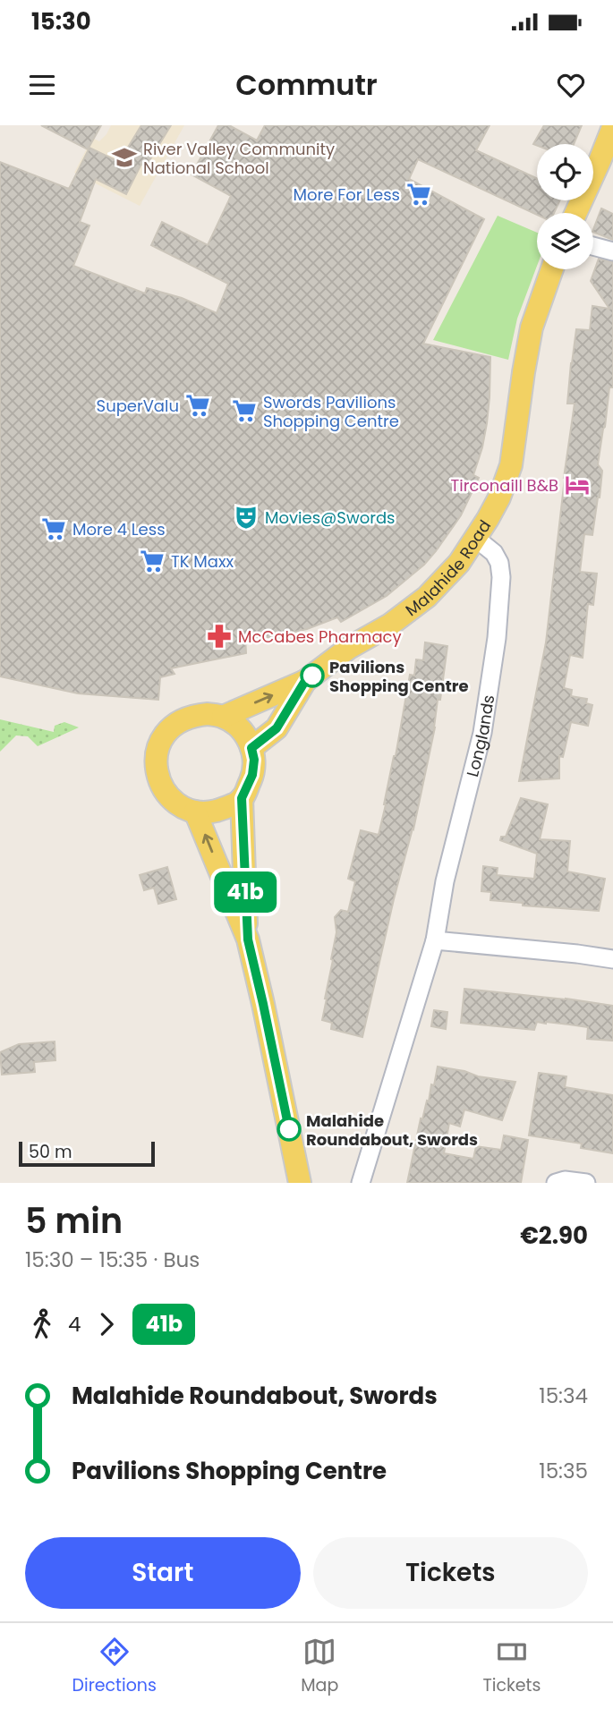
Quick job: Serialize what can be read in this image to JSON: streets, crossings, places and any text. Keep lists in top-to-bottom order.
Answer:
{
  "streets": {
    "main road": ["Malahide Road"],
    "street": ["Longlands"]
  },
  "crossings": [
    ["Malahide Road", "Longlands"]
  ],
  "places": {
    "school or university": ["River Valley Community National School"],
    "supermarket": [
      "More For Less",
      "SuperValu",
      "Swords Pavilions Shopping Centre",
      "More 4 Less",
      "TK Maxx"
    ],
    "hotel": ["Tirconaill B&B"],
    "theatre": ["Movies@Swords"],
    "pharmacy": ["McCabes Pharmacy"],
    "other": ["Pavilions Shopping Centre", "Malahide Roundabout, Swords"]
  },
  "lines": ["bus line 41b"],
  "scale_bar": "50 m",
  "page": {
    "status": "15:30",
    "header": "Commutr",
    "on_map": "41b",
    "scale": "50 m",
    "heading": ["5 min", "15:30 – 15:35 · Bus", "€2.90"],
    "legs": ["4", "41b"],
    "list": [
      {
        "name": "Malahide Roundabout, Swords",
        "value": "15:34"
      },
      {
        "name": "Pavilions Shopping Centre",
        "value": "15:35"
      }
    ],
    "buttons": ["Start", "Tickets"],
    "tabs": ["Directions", "Map", "Tickets"]
  }
}
